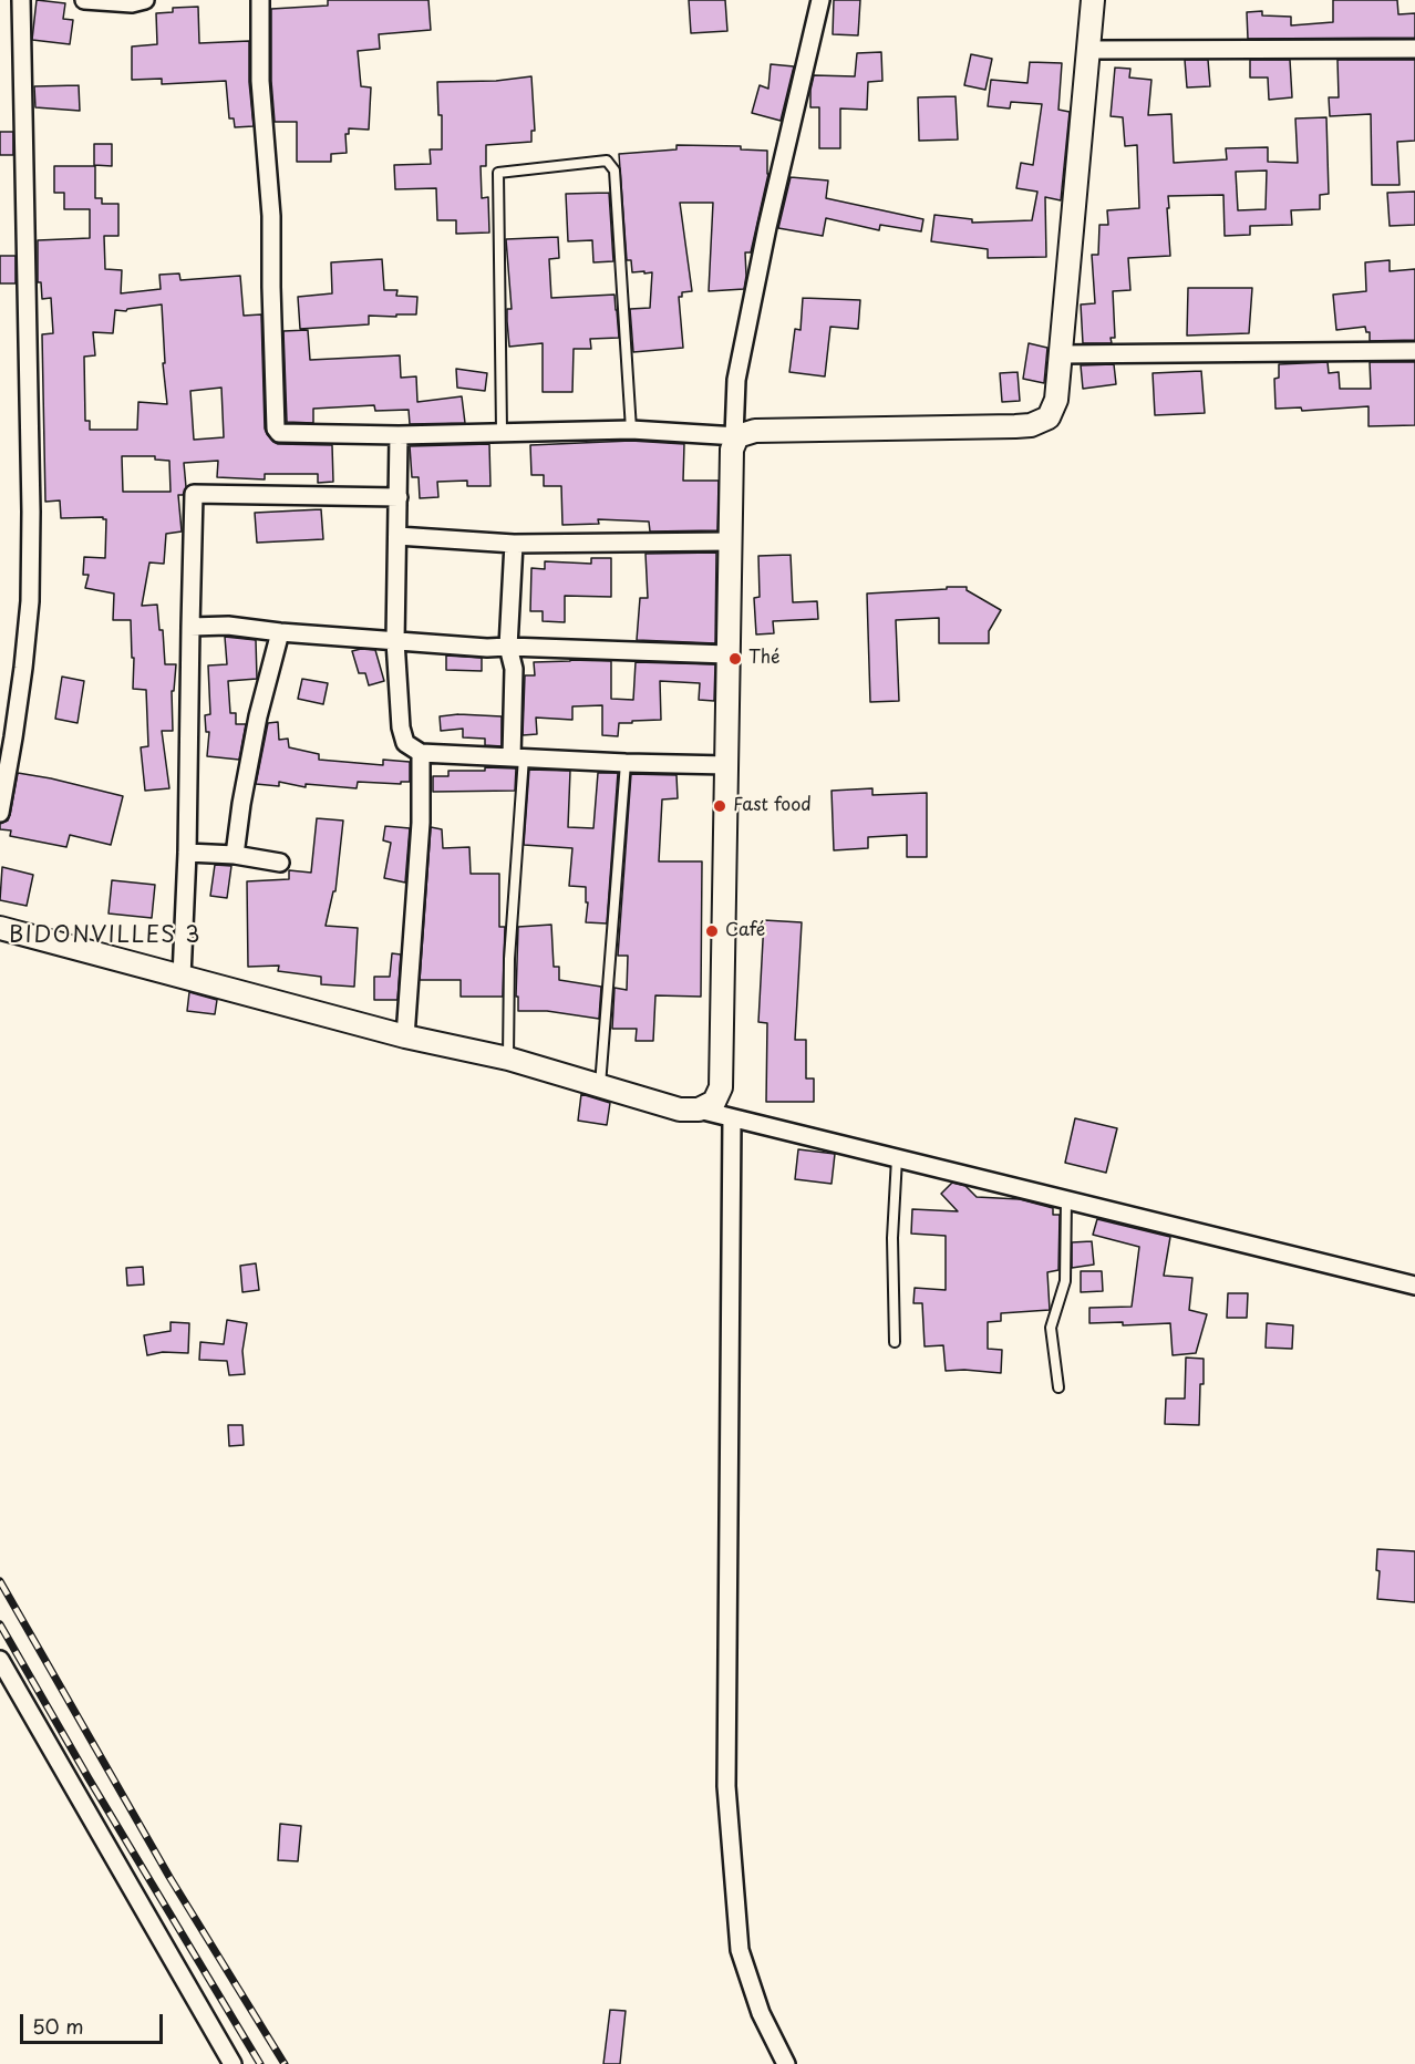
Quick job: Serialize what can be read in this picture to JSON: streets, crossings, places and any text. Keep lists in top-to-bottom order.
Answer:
{
  "districts": ["BIDONVILLES 3"],
  "places": ["Thé", "Fast food", "Café"],
  "scale_bar": "50 m"
}
